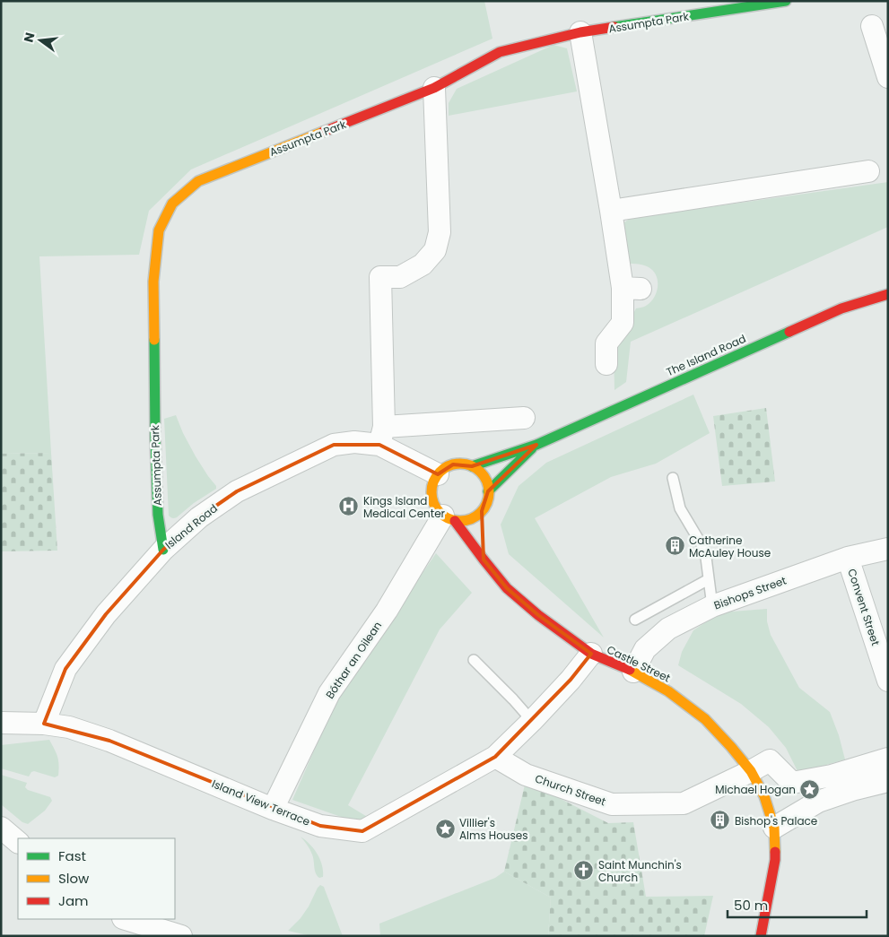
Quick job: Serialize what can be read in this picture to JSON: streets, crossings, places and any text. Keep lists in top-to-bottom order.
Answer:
{
  "streets": {
    "main road": ["Assumpta Park", "The Island Road", "Castle Street"],
    "street": [
      "Island Road",
      "Bishops Street",
      "Convent Street",
      "Bóthar an Oilean",
      "Church Street",
      "Island View Terrace"
    ]
  },
  "crossings": [
    ["Assumpta Park", "Island Road"],
    ["Island Road", "Bóthar an Oilean"],
    ["Island Road", "Castle Street"],
    ["Island Road", "Island View Terrace"],
    ["Bishops Street", "Convent Street"],
    ["Bishops Street", "Castle Street"],
    ["Bóthar an Oilean", "Castle Street"],
    ["Bóthar an Oilean", "Island View Terrace"],
    ["Castle Street", "Church Street"],
    ["Castle Street", "Island View Terrace"],
    ["Church Street", "Island View Terrace"]
  ],
  "places": {
    "hospital": ["Kings Island Medical Center"],
    "building": ["Catherine McAuley House", "Bishop's Palace"],
    "place": ["Michael Hogan", "Villier's Alms Houses"],
    "church": ["Saint Munchin's Church"]
  },
  "legend": ["Fast", "Slow", "Jam"],
  "scale_bar": "50 m",
  "north": "left"
}
